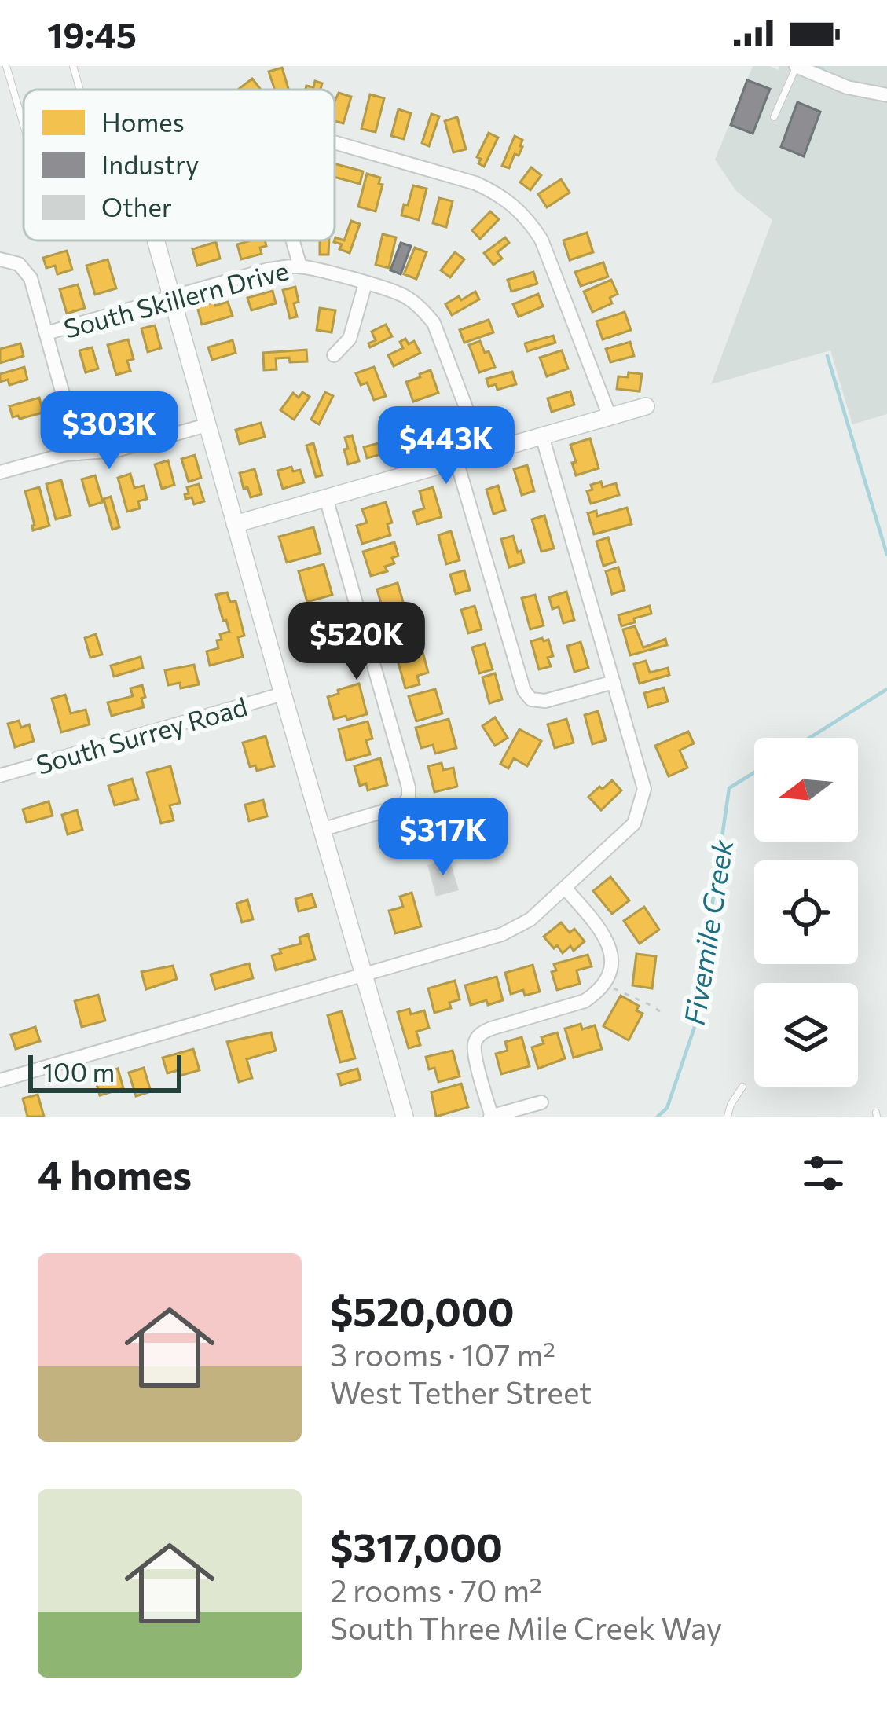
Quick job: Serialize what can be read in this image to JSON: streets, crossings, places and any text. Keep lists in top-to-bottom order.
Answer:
{
  "streets": {
    "street": ["South Skillern Drive", "South Surrey Road"]
  },
  "water": ["Fivemile Creek"],
  "legend": ["Homes", "Industry", "Other"],
  "scale_bar": "100 m",
  "north": "left",
  "page": {
    "status": "19:45",
    "price": [
      "$303K",
      "$443K",
      "$520K",
      "$317K"
    ],
    "scale": "100 m",
    "heading": "4 homes",
    "list": [
      {
        "name": "$520,000",
        "note": "3 rooms · 107 m² · West Tether Street"
      },
      {
        "name": "$317,000",
        "note": "2 rooms · 70 m² · South Three Mile Creek Way"
      }
    ]
  }
}
